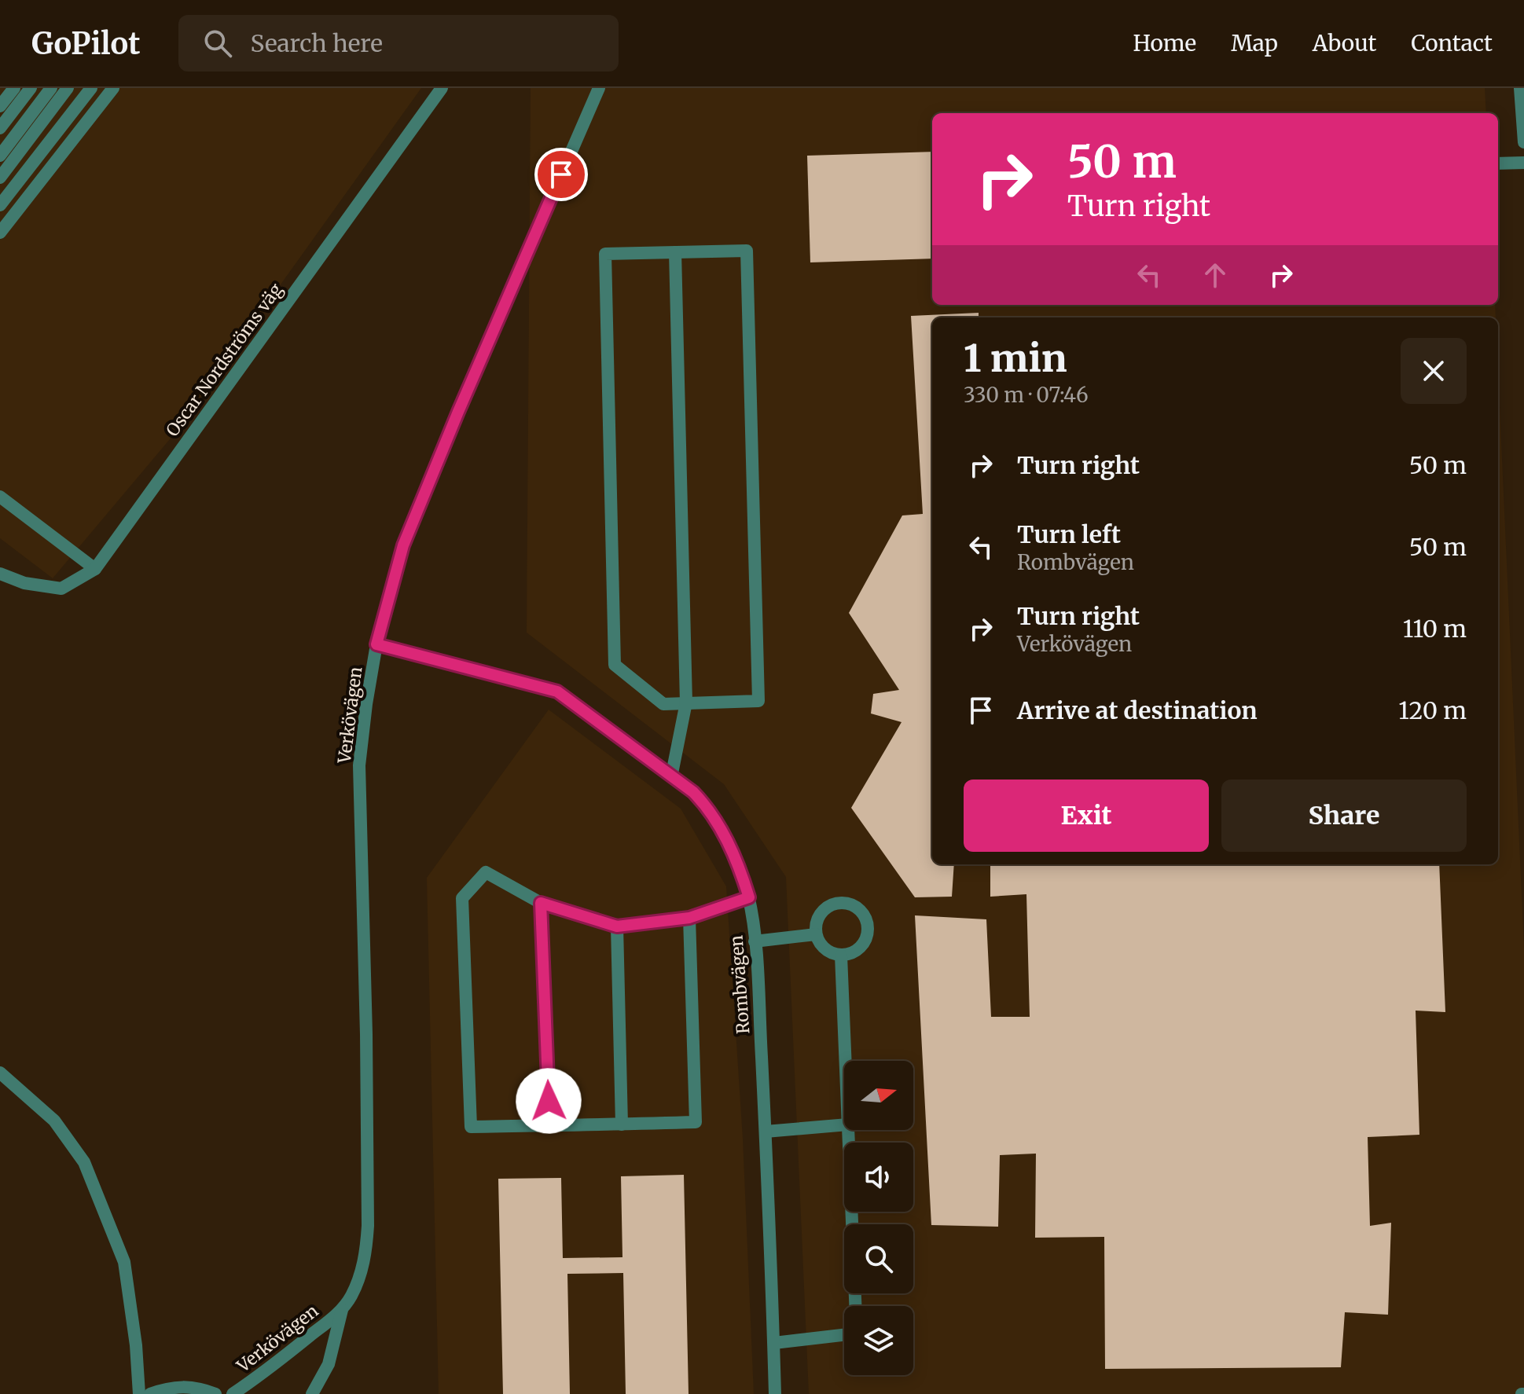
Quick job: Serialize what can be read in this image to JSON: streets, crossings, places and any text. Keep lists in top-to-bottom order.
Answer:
{
  "streets": {
    "street": ["Oscar Nordströms väg", "Verkövägen", "Rombvägen"]
  },
  "crossings": [
    ["Verkövägen", "Rombvägen"]
  ],
  "north": "right",
  "page": {
    "header": "GoPilot",
    "search": "Search here",
    "nav": [
      "Home",
      "Map",
      "About",
      "Contact"
    ],
    "turn": ["50 m", "Turn right"],
    "heading": ["1 min", "330 m · 07:46"],
    "list": [
      {
        "name": "Turn right",
        "value": "50 m"
      },
      {
        "name": "Turn left",
        "note": "Rombvägen",
        "value": "50 m"
      },
      {
        "name": "Turn right",
        "note": "Verkövägen",
        "value": "110 m"
      },
      {
        "name": "Arrive at destination",
        "value": "120 m"
      }
    ],
    "buttons": ["Exit", "Share"]
  }
}
